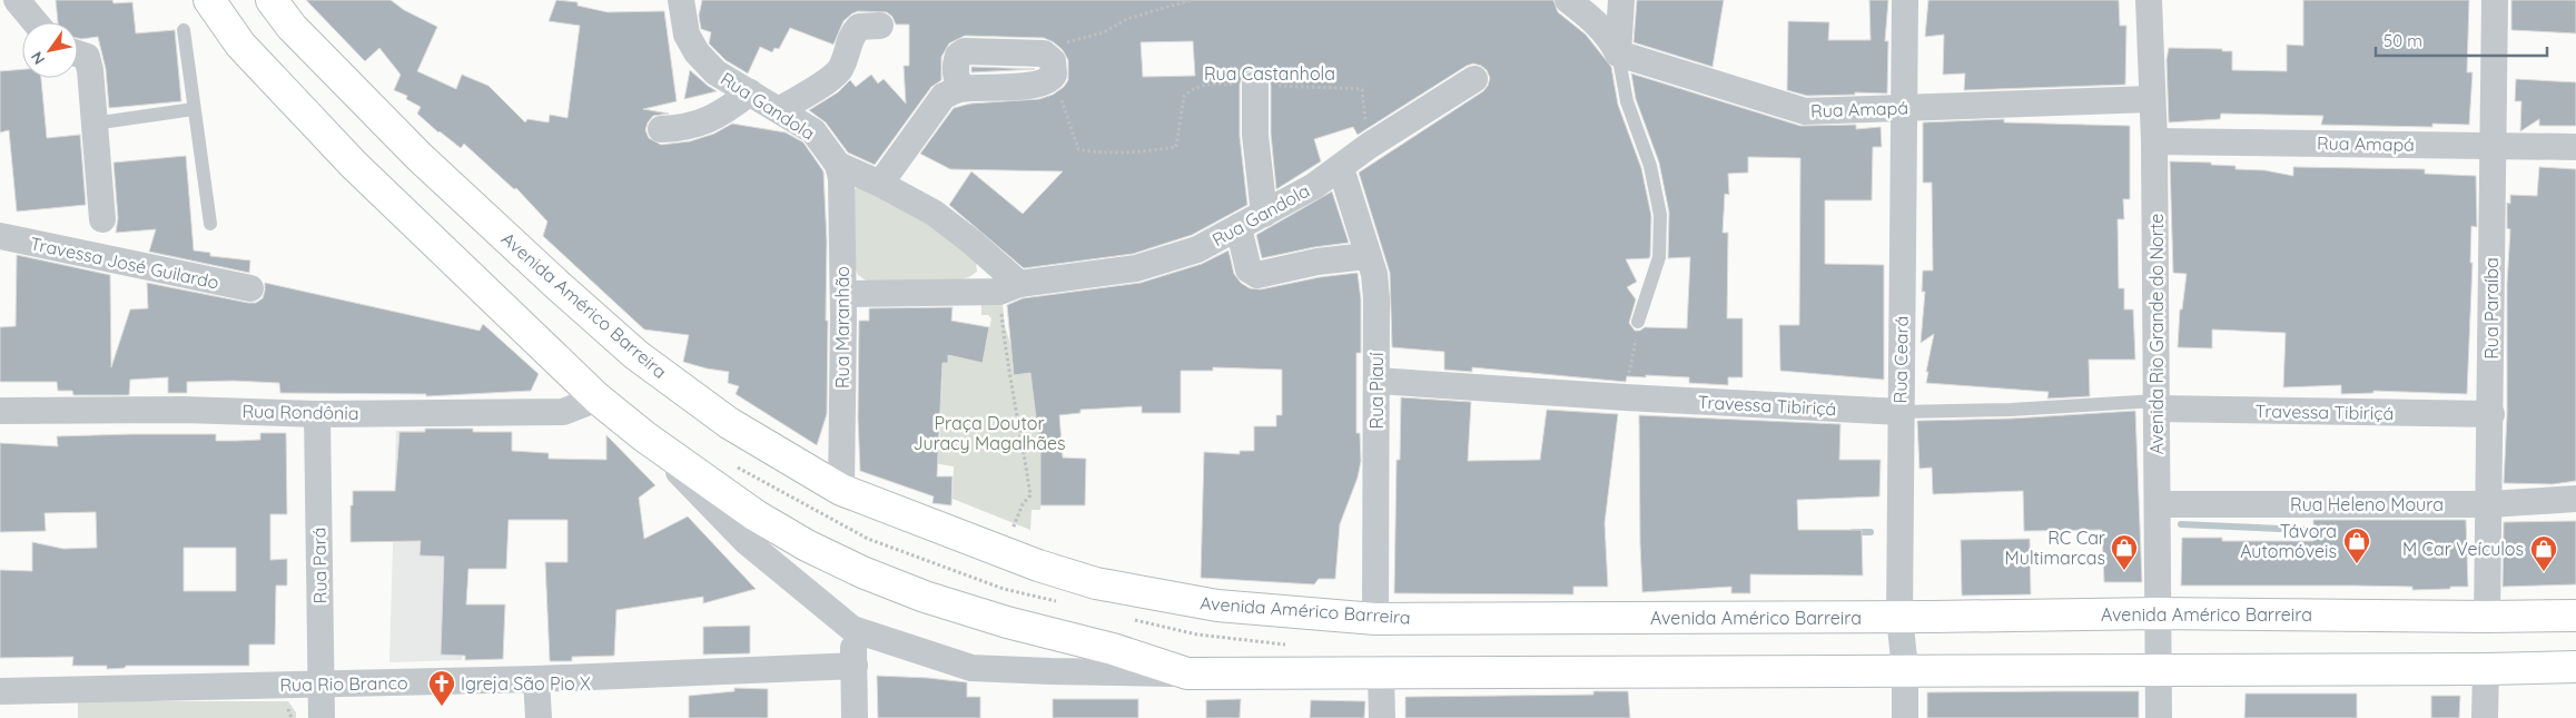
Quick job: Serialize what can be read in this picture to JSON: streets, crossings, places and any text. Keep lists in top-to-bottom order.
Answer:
{
  "streets": {
    "main road": ["Avenida Américo Barreira"],
    "street": [
      "Rua Gandola",
      "Rua Amapá",
      "Travessa José Guilardo",
      "Rua Paraíba",
      "Rua Maranhão",
      "Avenida Rio Grande do Norte",
      "Rua Ceará",
      "Rua Piauí",
      "Travessa Tibiriçá",
      "Rua Rondônia",
      "Rua Heleno Moura",
      "Rua Pará",
      "Rua Rio Branco"
    ],
    "path": ["Rua Castanhola"]
  },
  "crossings": [
    ["Rua Castanhola", "Rua Gandola"],
    ["Rua Gandola", "Rua Maranhão"],
    ["Rua Gandola", "Rua Piauí"],
    ["Rua Amapá", "Rua Paraíba"],
    ["Rua Amapá", "Avenida Rio Grande do Norte"],
    ["Rua Amapá", "Rua Ceará"],
    ["Avenida Américo Barreira", "Rua Paraíba"],
    ["Avenida Américo Barreira", "Rua Maranhão"],
    ["Avenida Américo Barreira", "Avenida Rio Grande do Norte"],
    ["Avenida Américo Barreira", "Rua Ceará"],
    ["Avenida Américo Barreira", "Rua Piauí"],
    ["Rua Paraíba", "Travessa Tibiriçá"],
    ["Rua Paraíba", "Rua Heleno Moura"],
    ["Avenida Rio Grande do Norte", "Travessa Tibiriçá"],
    ["Avenida Rio Grande do Norte", "Rua Heleno Moura"],
    ["Rua Ceará", "Travessa Tibiriçá"],
    ["Rua Piauí", "Travessa Tibiriçá"],
    ["Rua Rondônia", "Rua Pará"],
    ["Rua Pará", "Rua Rio Branco"]
  ],
  "parks": ["Praça Doutor Juracy Magalhães"],
  "places": {
    "shop": ["Távora Automóveis", "RC Car Multimarcas", "M Car Veículos"],
    "church": ["Igreja São Pio X"]
  },
  "scale_bar": "50 m",
  "north": "bottom left"
}
